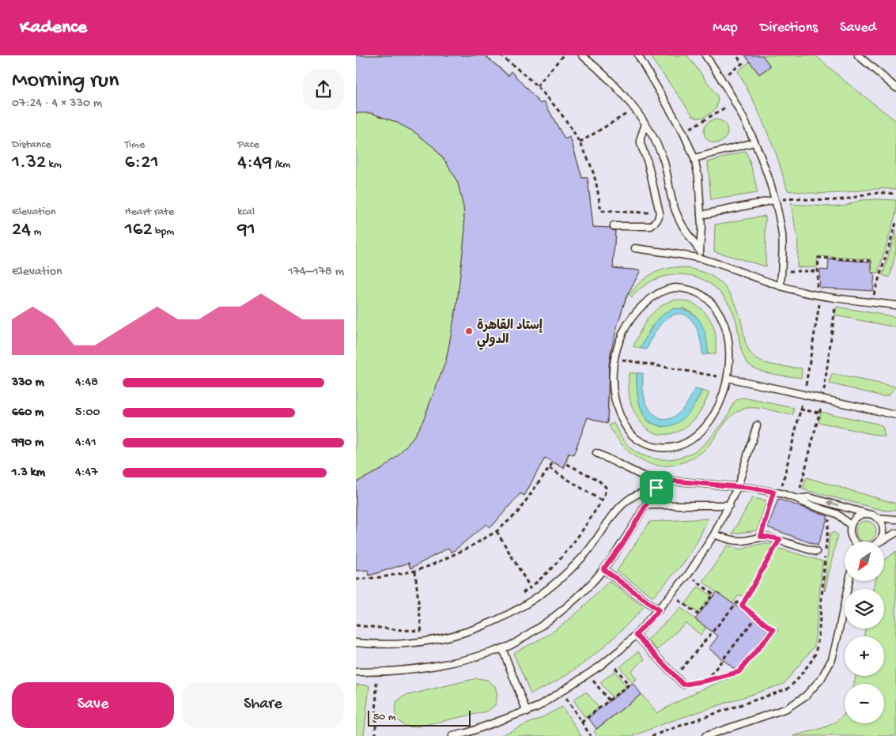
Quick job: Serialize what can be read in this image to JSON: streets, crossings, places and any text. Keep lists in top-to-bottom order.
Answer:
{
  "places": ["إستاد القاهرة الدولي"],
  "scale_bar": "50 m",
  "north": "bottom left",
  "page": {
    "header": "Kadence",
    "nav": ["Map", "Directions", "Saved"],
    "heading": ["Morning run", "07:24 · 4 × 330 m"],
    "stats": [
      ["Distance", "1.32 km"],
      ["Time", "6:21"],
      ["Pace", "4:49 /km"],
      ["Elevation", "24 m"],
      ["Heart rate", "162 bpm"],
      ["kcal", "91"]
    ],
    "chart": ["Elevation", "174–178 m"],
    "list": [
      {
        "name": "330 m",
        "note": "4:48"
      },
      {
        "name": "660 m",
        "note": "5:00"
      },
      {
        "name": "990 m",
        "note": "4:41"
      },
      {
        "name": "1.3 km",
        "note": "4:47"
      }
    ],
    "map_buttons": ["+", "−"],
    "buttons": ["Save", "Share"],
    "scale": "50 m"
  }
}
